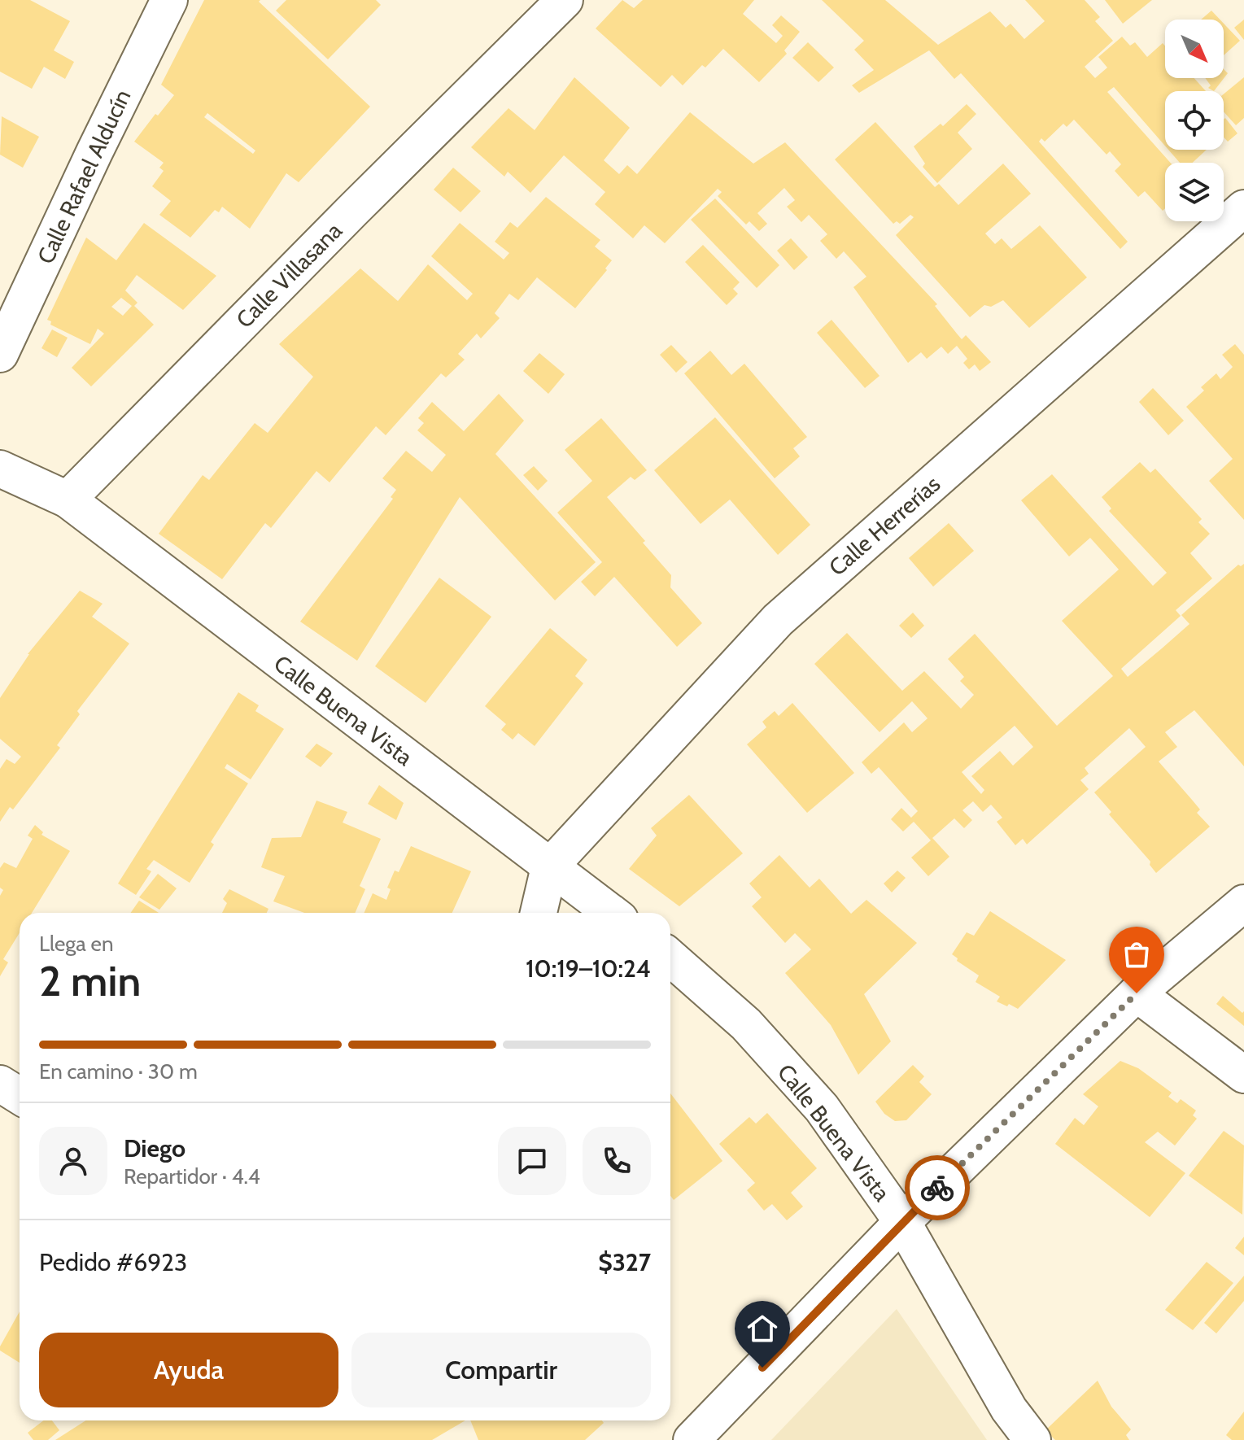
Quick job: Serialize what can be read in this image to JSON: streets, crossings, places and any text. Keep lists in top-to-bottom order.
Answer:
{
  "streets": {
    "street": [
      "Calle Rafael Alducín",
      "Calle Villasana",
      "Calle Herrerías",
      "Calle Buena Vista"
    ]
  },
  "crossings": [
    ["Calle Villasana", "Calle Buena Vista"],
    ["Calle Herrerías", "Calle Buena Vista"]
  ],
  "north": "bottom right",
  "page": {
    "heading": ["2 min", "Llega en", "10:19–10:24"],
    "panel": [
      "Diego",
      "Repartidor · 4.4",
      "Pedido #6923",
      "$327"
    ],
    "bar": "En camino · 30 m",
    "buttons": ["Ayuda", "Compartir"]
  }
}
